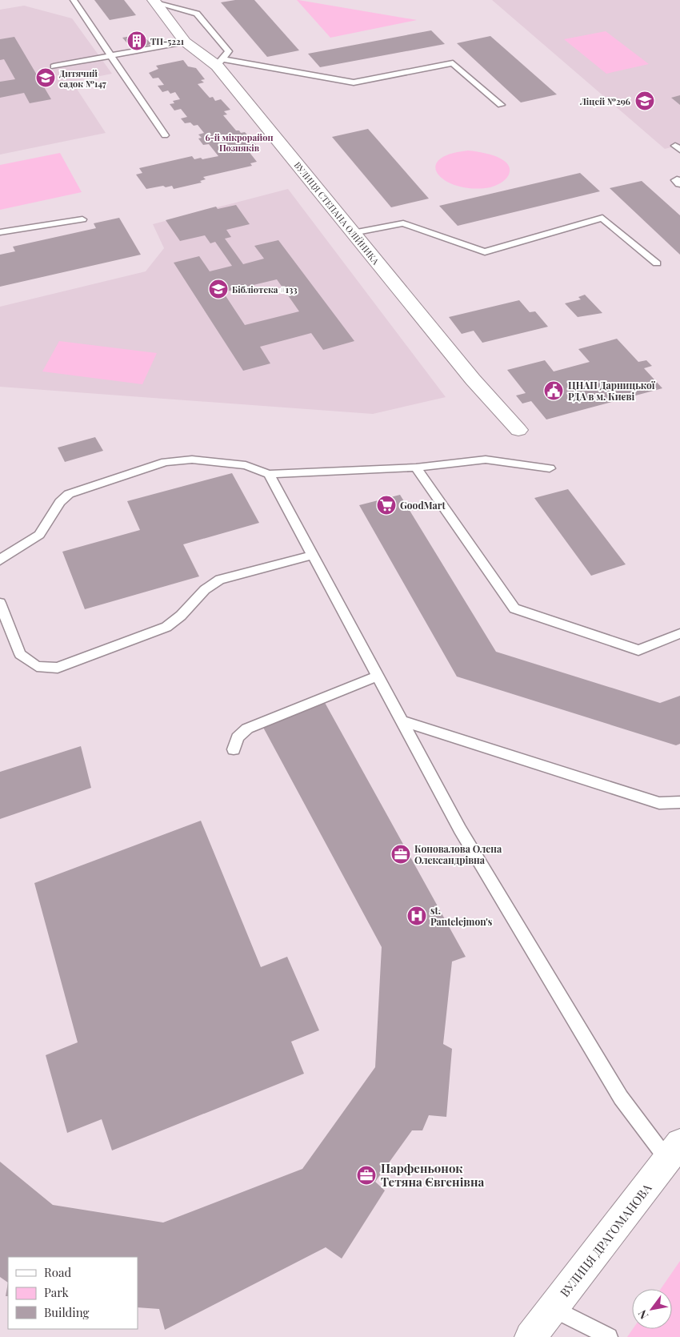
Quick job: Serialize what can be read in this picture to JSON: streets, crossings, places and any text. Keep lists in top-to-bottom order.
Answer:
{
  "streets": {
    "street": ["ВУЛИЦЯ СТЕПАНА ОЛІЙНИКА", "ВУЛИЦЯ ДРАГОМАНОВА"]
  },
  "districts": ["6-й мікрорайон Позняків"],
  "places": {
    "building": ["ТП-5221"],
    "school or university": ["Дитячий садок №147", "Ліцей №296", "Бібліотека #133"],
    "public building": ["ЦНАП Дарницької РДА в м. Києві"],
    "supermarket": ["GoodMart"],
    "office": ["Коновалова Олена Олександрівна", "Парфеньонок Тетяна Євгенівна"],
    "hospital": ["st. Pantelejmon's"]
  },
  "legend": ["Road", "Park", "Building"],
  "north": "bottom left"
}
